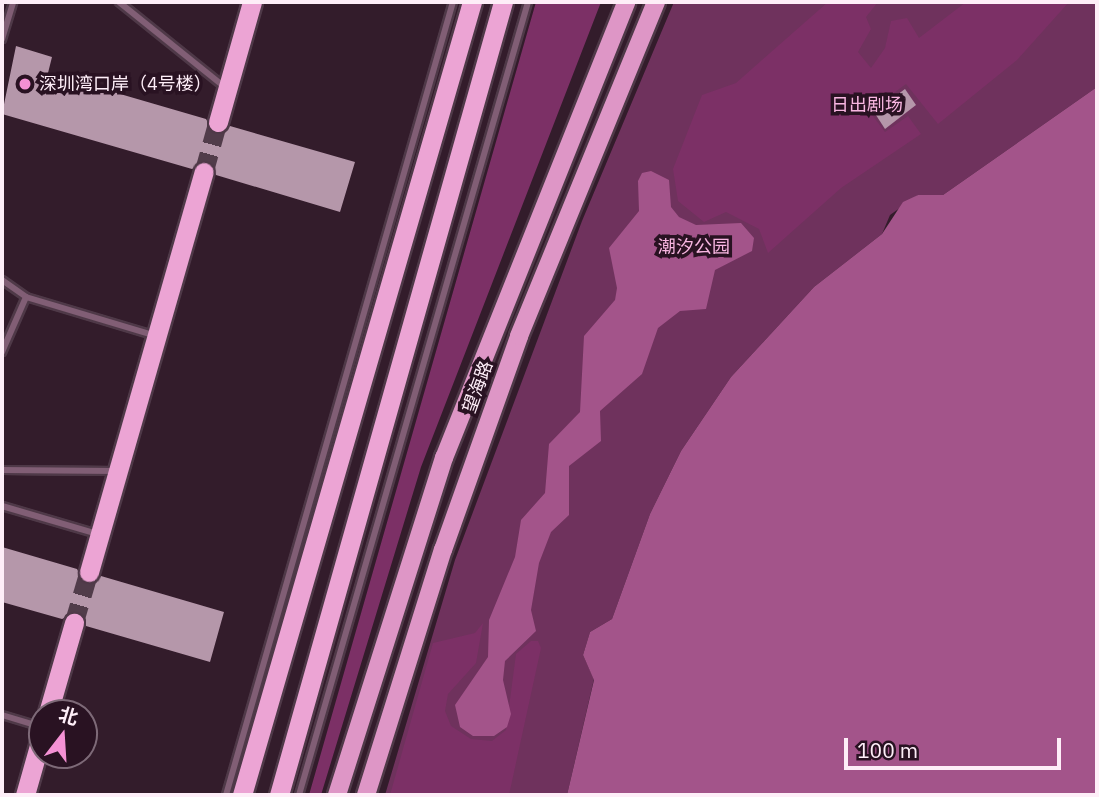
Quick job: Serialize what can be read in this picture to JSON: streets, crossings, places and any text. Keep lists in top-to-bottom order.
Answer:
{
  "streets": {
    "main road": ["望海路"]
  },
  "parks": ["日出剧场", "潮汐公园"],
  "places": ["深圳湾口岸（4号楼）"],
  "scale_bar": "100 m",
  "north": "top"
}
